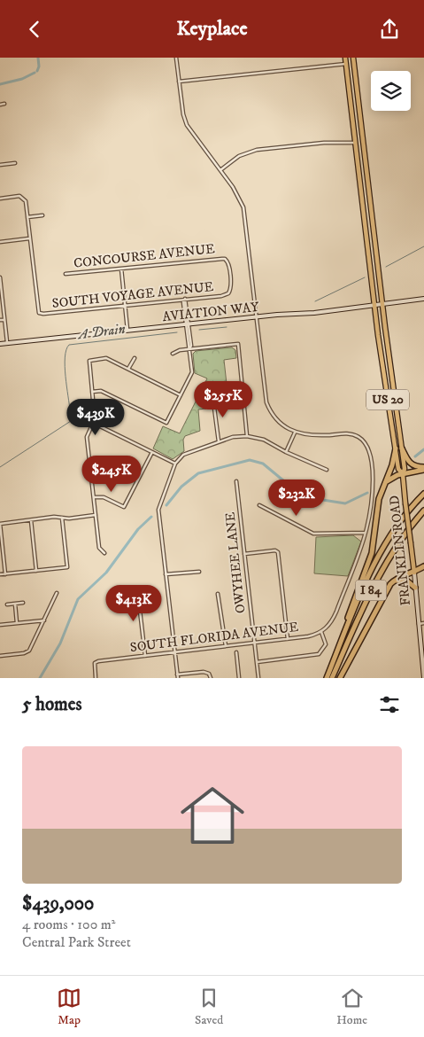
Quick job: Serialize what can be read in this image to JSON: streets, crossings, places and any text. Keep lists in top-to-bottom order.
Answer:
{
  "streets": {
    "highway": ["US 20", "I 84"],
    "main road": ["FRANKLIN ROAD"],
    "street": [
      "CONCOURSE AVENUE",
      "SOUTH VOYAGE AVENUE",
      "AVIATION WAY",
      "OWYHEE LANE",
      "SOUTH FLORIDA AVENUE"
    ]
  },
  "crossings": [
    ["CONCOURSE AVENUE", "SOUTH VOYAGE AVENUE"],
    ["AVIATION WAY", "US 20"],
    ["AVIATION WAY", "FRANKLIN ROAD"],
    ["US 20", "FRANKLIN ROAD"],
    ["US 20", "I 84"],
    ["OWYHEE LANE", "SOUTH FLORIDA AVENUE"]
  ],
  "water": ["A Drain"],
  "page": {
    "header": "Keyplace",
    "price": [
      "$255K",
      "$439K",
      "$245K",
      "$232K",
      "$413K"
    ],
    "heading": "5 homes",
    "list": [
      {
        "name": "$439,000",
        "note": "4 rooms · 100 m² · Central Park Street"
      }
    ],
    "tabs": ["Map", "Saved", "Home"]
  }
}
